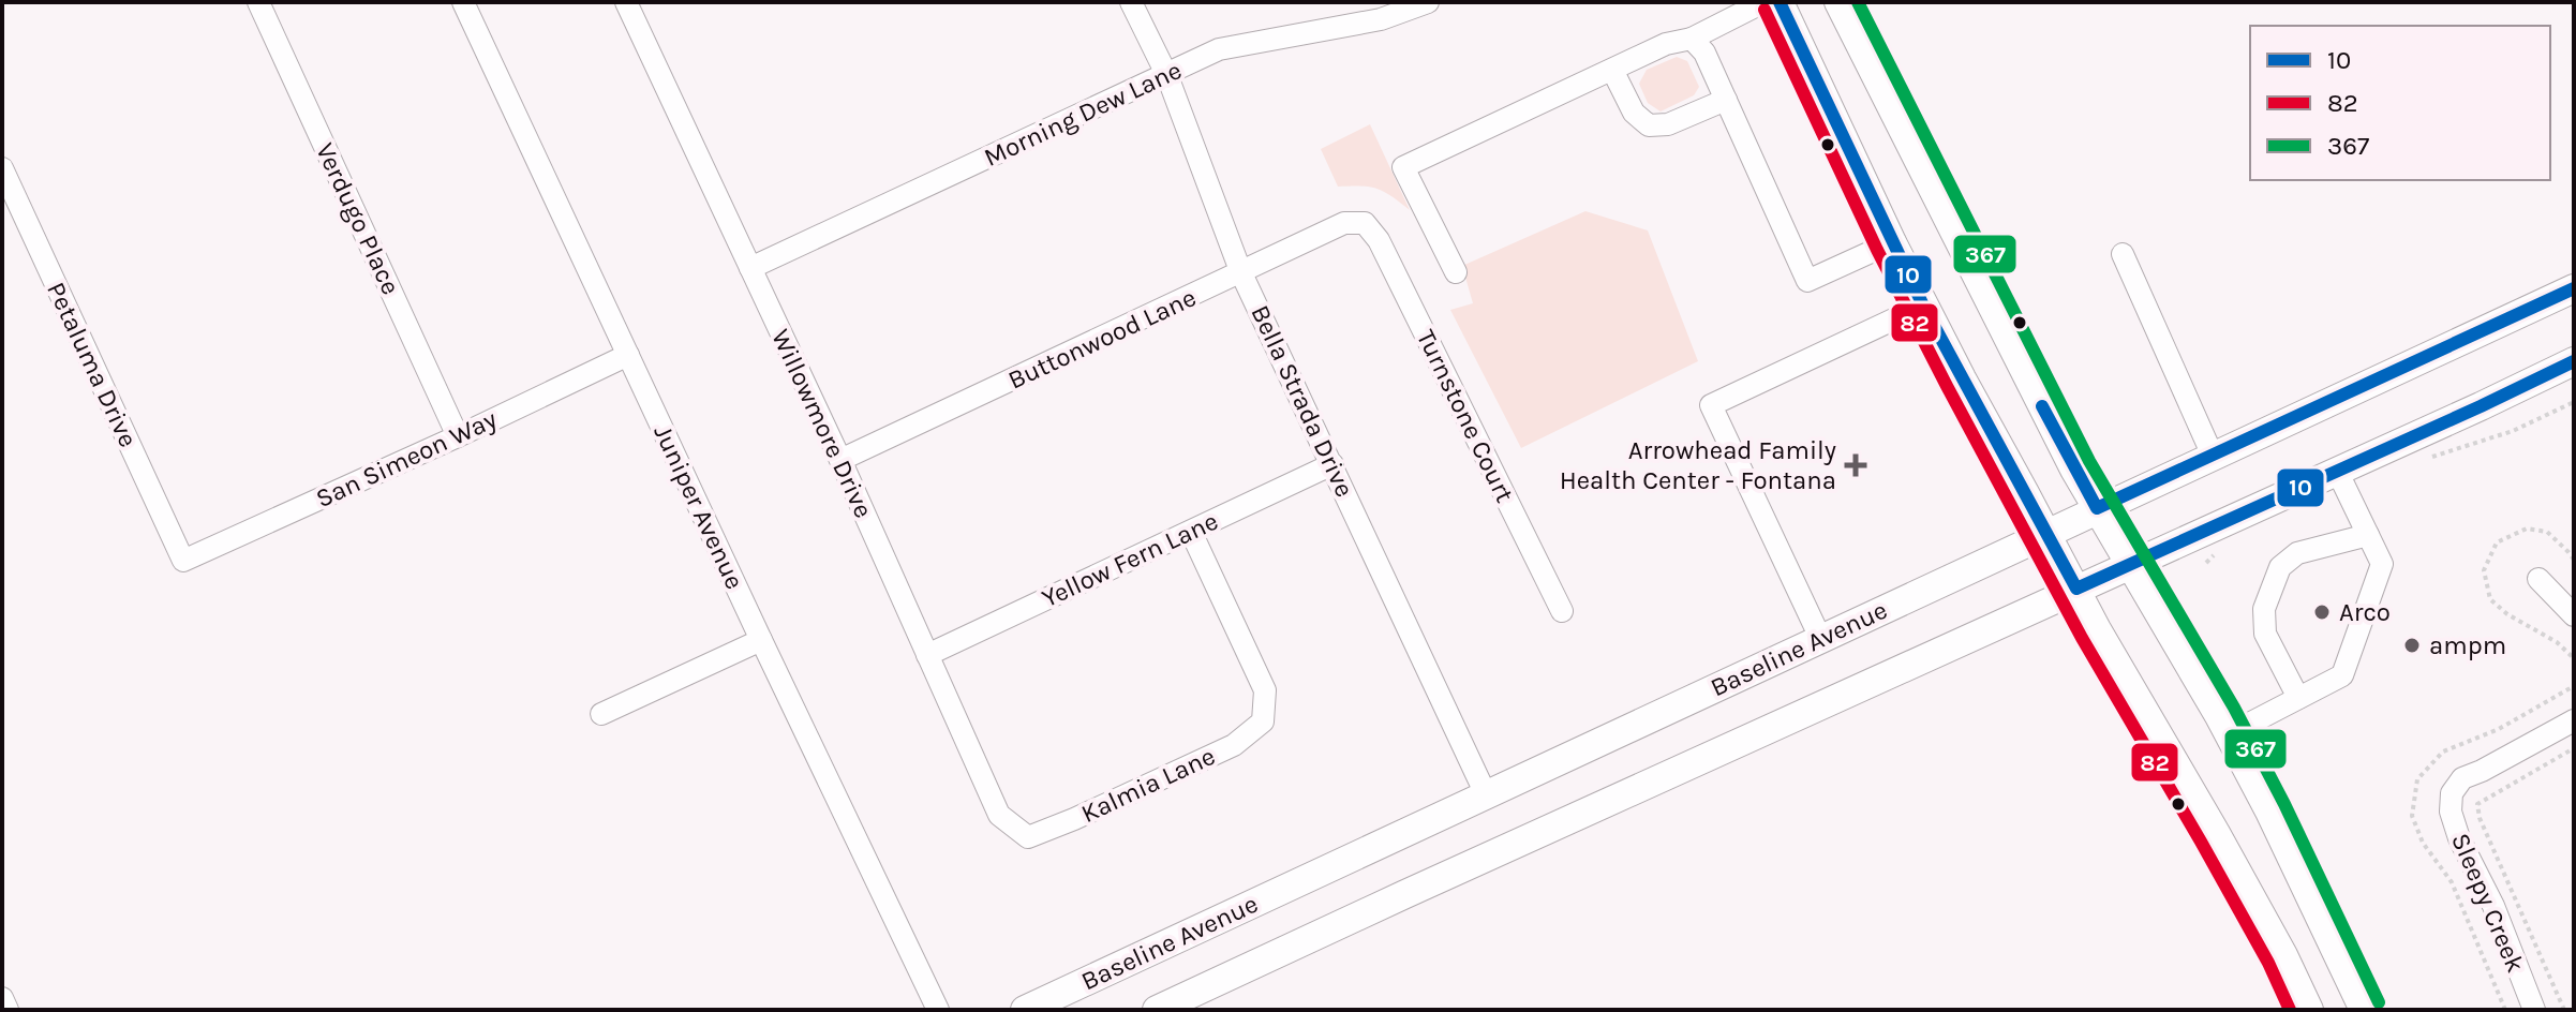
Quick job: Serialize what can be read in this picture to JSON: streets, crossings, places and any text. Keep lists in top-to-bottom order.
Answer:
{
  "streets": {
    "main road": ["Baseline Avenue"],
    "street": [
      "Morning Dew Lane",
      "Verdugo Place",
      "Buttonwood Lane",
      "Petaluma Drive",
      "Bella Strada Drive",
      "Turnstone Court",
      "Willowmore Drive",
      "San Simeon Way",
      "Juniper Avenue",
      "Yellow Fern Lane",
      "Kalmia Lane",
      "Sleepy Creek"
    ]
  },
  "crossings": [
    ["Morning Dew Lane", "Bella Strada Drive"],
    ["Morning Dew Lane", "Willowmore Drive"],
    ["Verdugo Place", "San Simeon Way"],
    ["Buttonwood Lane", "Bella Strada Drive"],
    ["Buttonwood Lane", "Turnstone Court"],
    ["Buttonwood Lane", "Willowmore Drive"],
    ["Petaluma Drive", "San Simeon Way"],
    ["Bella Strada Drive", "Yellow Fern Lane"],
    ["Bella Strada Drive", "Baseline Avenue"],
    ["Willowmore Drive", "Yellow Fern Lane"],
    ["Willowmore Drive", "Kalmia Lane"],
    ["San Simeon Way", "Juniper Avenue"],
    ["Yellow Fern Lane", "Kalmia Lane"]
  ],
  "places": {
    "health": ["Arrowhead Family Health Center - Fontana"],
    "other": ["Arco", "ampm"]
  },
  "lines": ["transit line 10", "transit line 367", "transit line 82"],
  "legend": ["10", "82", "367"]
}
